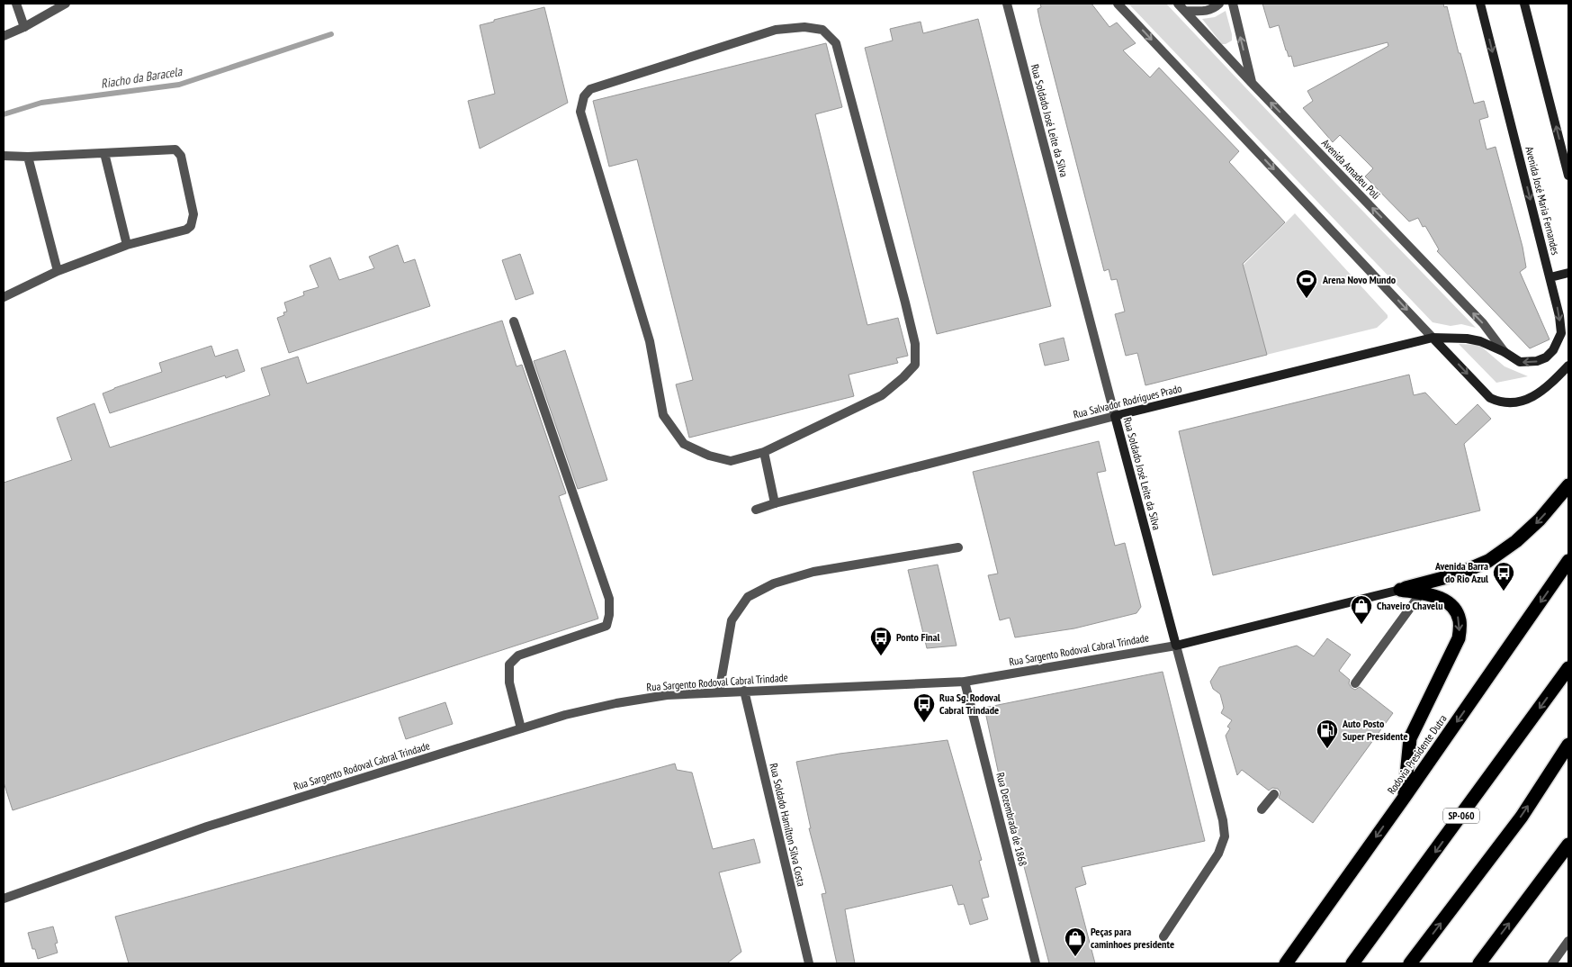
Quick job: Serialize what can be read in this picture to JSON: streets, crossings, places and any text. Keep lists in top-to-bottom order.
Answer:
{
  "streets": {
    "highway": ["Rodovia Presidente Dutra", "SP-060"],
    "main road": [
      "Rua Soldado José Leite da Silva",
      "Avenida José Maria Fernandes",
      "Rua Salvador Rodrigues Prado",
      "Rua Sargento Rodoval Cabral Trindade"
    ],
    "street": ["Avenida Amadeu Poli", "Rua Dezembrada de 1868", "Rua Soldado Hamílton Silva Costa"]
  },
  "crossings": [
    ["Rua Soldado José Leite da Silva", "Rua Salvador Rodrigues Prado"],
    ["Rua Soldado José Leite da Silva", "Rua Sargento Rodoval Cabral Trindade"],
    ["Avenida Amadeu Poli", "Avenida José Maria Fernandes"],
    ["Avenida Amadeu Poli", "Rua Salvador Rodrigues Prado"],
    ["Avenida José Maria Fernandes", "Rua Salvador Rodrigues Prado"],
    ["Rua Sargento Rodoval Cabral Trindade", "Rua Dezembrada de 1868"],
    ["Rua Sargento Rodoval Cabral Trindade", "Rua Soldado Hamílton Silva Costa"]
  ],
  "water": ["Riacho da Baracela"],
  "places": {
    "sports": ["Arena Novo Mundo"],
    "bus stop": ["Avenida Barra do Rio Azul", "Ponto Final", "Rua Sg. Rodoval Cabral Trindade"],
    "shop": ["Chaveiro Chavelu", "Peças para caminhoes presidente"],
    "fuel station": ["Auto Posto Super Presidente"]
  }
}
